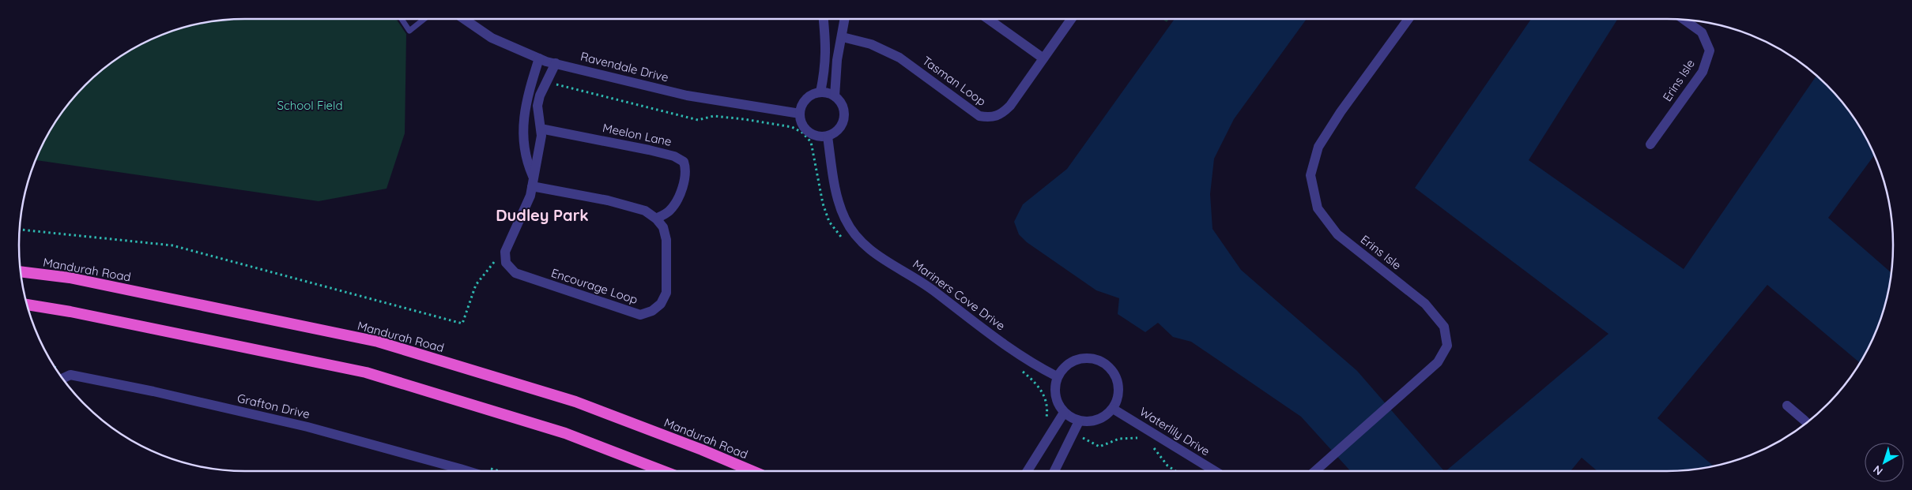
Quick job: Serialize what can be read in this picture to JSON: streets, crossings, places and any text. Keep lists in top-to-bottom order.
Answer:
{
  "streets": {
    "highway": ["Mandurah Road"],
    "street": [
      "Ravendale Drive",
      "Erins Isle",
      "Tasman Loop",
      "Meelon Lane",
      "Encourage Loop",
      "Mariners Cove Drive",
      "Grafton Drive",
      "Waterlily Drive"
    ]
  },
  "crossings": [
    ["Ravendale Drive", "Encourage Loop"],
    ["Ravendale Drive", "Mariners Cove Drive"],
    ["Meelon Lane", "Encourage Loop"],
    ["Mariners Cove Drive", "Waterlily Drive"]
  ],
  "districts": ["Dudley Park"],
  "parks": ["School Field"],
  "north": "bottom left"
}
